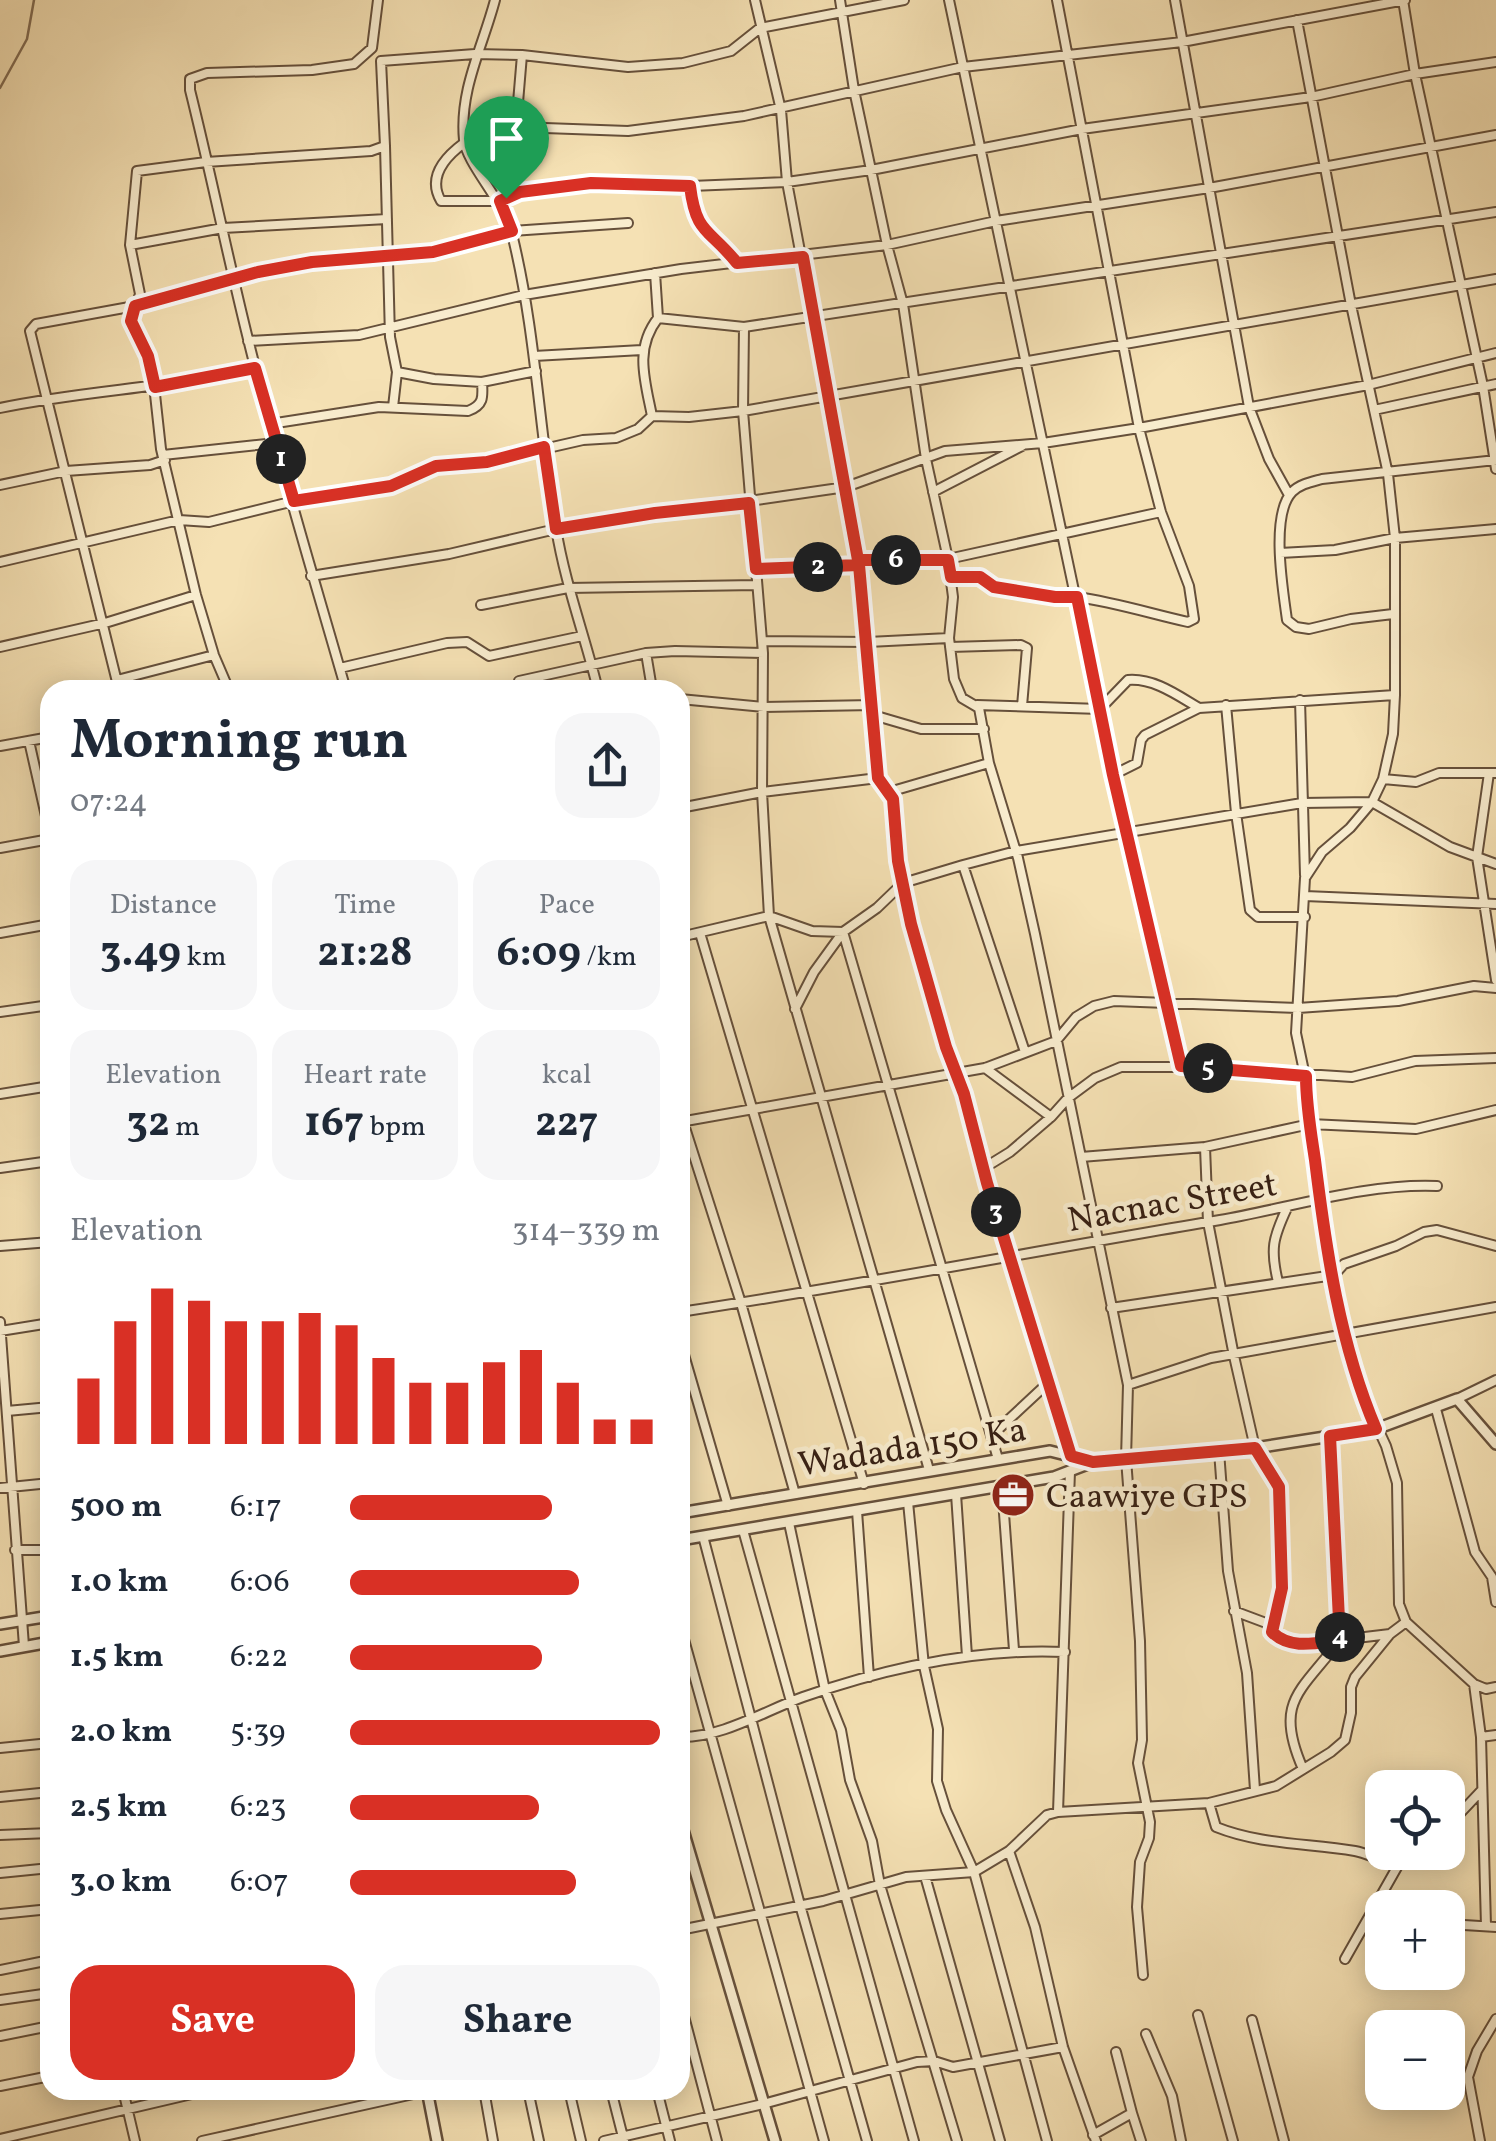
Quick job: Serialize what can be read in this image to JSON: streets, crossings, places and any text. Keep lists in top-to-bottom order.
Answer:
{
  "streets": {
    "street": ["Nacnac Street", "Wadada 150 Ka"]
  },
  "places": {
    "office": ["Caawiye GPS"]
  },
  "page": {
    "pins": [
      "1",
      "6",
      "2",
      "5",
      "3",
      "4"
    ],
    "heading": ["Morning run", "07:24"],
    "stats": [
      ["Distance", "3.49 km"],
      ["Time", "21:28"],
      ["Pace", "6:09 /km"],
      ["Elevation", "32 m"],
      ["Heart rate", "167 bpm"],
      ["kcal", "227"]
    ],
    "chart": ["Elevation", "314–339 m"],
    "list": [
      {
        "name": "500 m",
        "note": "6:17"
      },
      {
        "name": "1.0 km",
        "note": "6:06"
      },
      {
        "name": "1.5 km",
        "note": "6:22"
      },
      {
        "name": "2.0 km",
        "note": "5:39"
      },
      {
        "name": "2.5 km",
        "note": "6:23"
      },
      {
        "name": "3.0 km",
        "note": "6:07"
      }
    ],
    "map_buttons": ["+", "−"],
    "buttons": ["Save", "Share"]
  }
}
